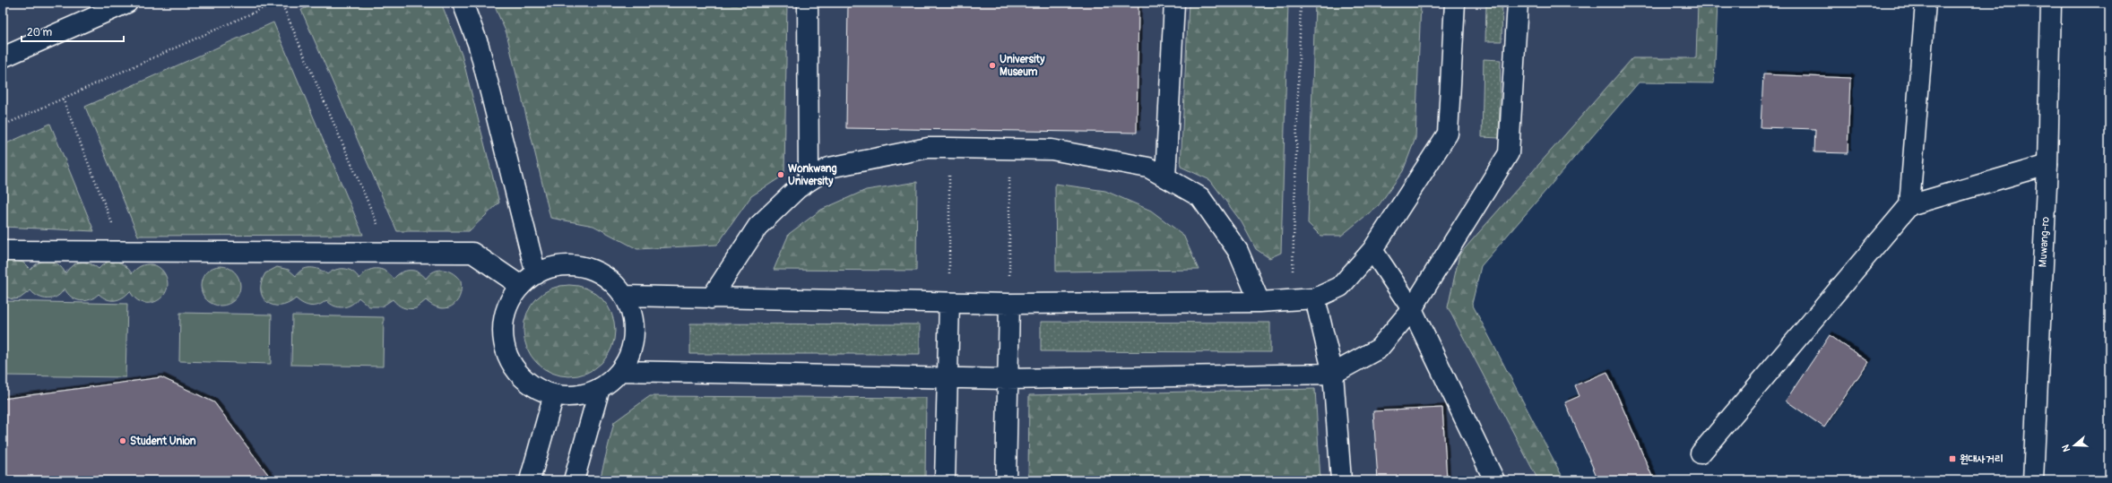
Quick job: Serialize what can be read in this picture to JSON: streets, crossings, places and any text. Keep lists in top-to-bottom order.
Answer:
{
  "streets": {
    "street": ["Muwang-ro"]
  },
  "places": {
    "other": ["University Museum", "Wonkwang University", "Student Union"],
    "transit": ["원대사거리"]
  },
  "scale_bar": "20 m",
  "north": "left"
}
